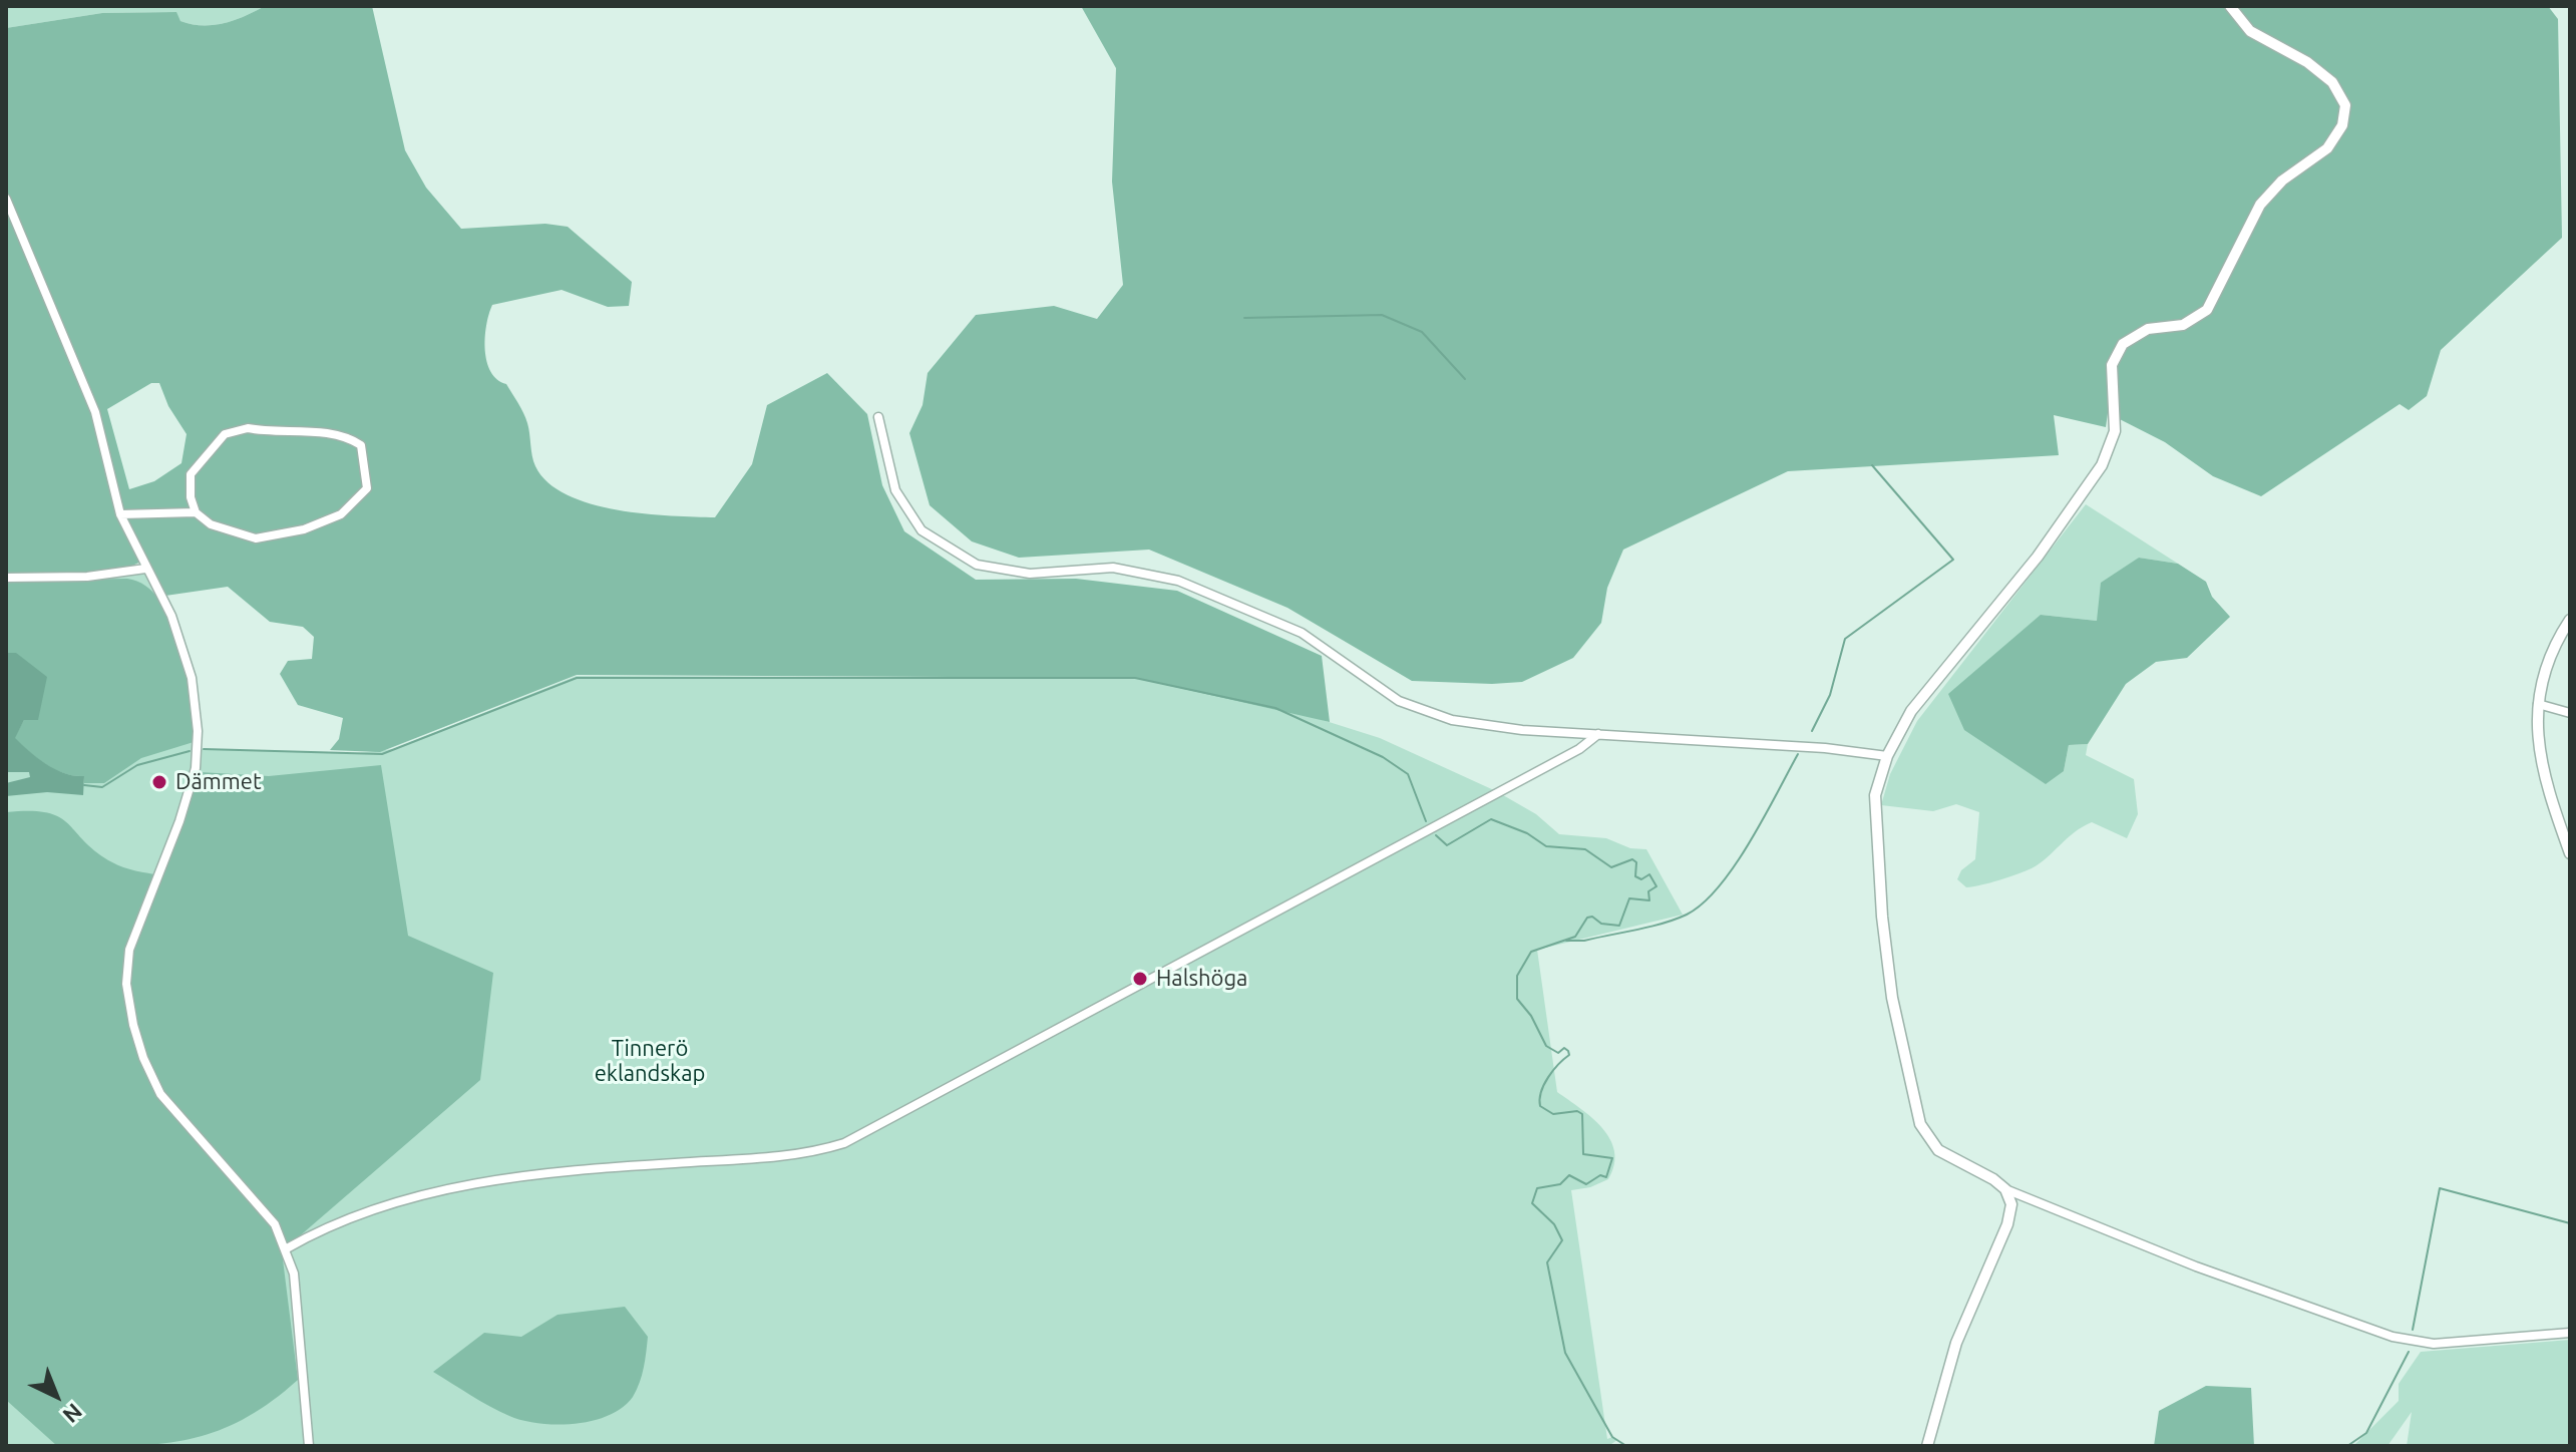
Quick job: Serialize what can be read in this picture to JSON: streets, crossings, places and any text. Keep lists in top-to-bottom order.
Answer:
{
  "parks": ["Tinnerö eklandskap"],
  "places": ["Dämmet", "Halshöga"],
  "north": "bottom right"
}
